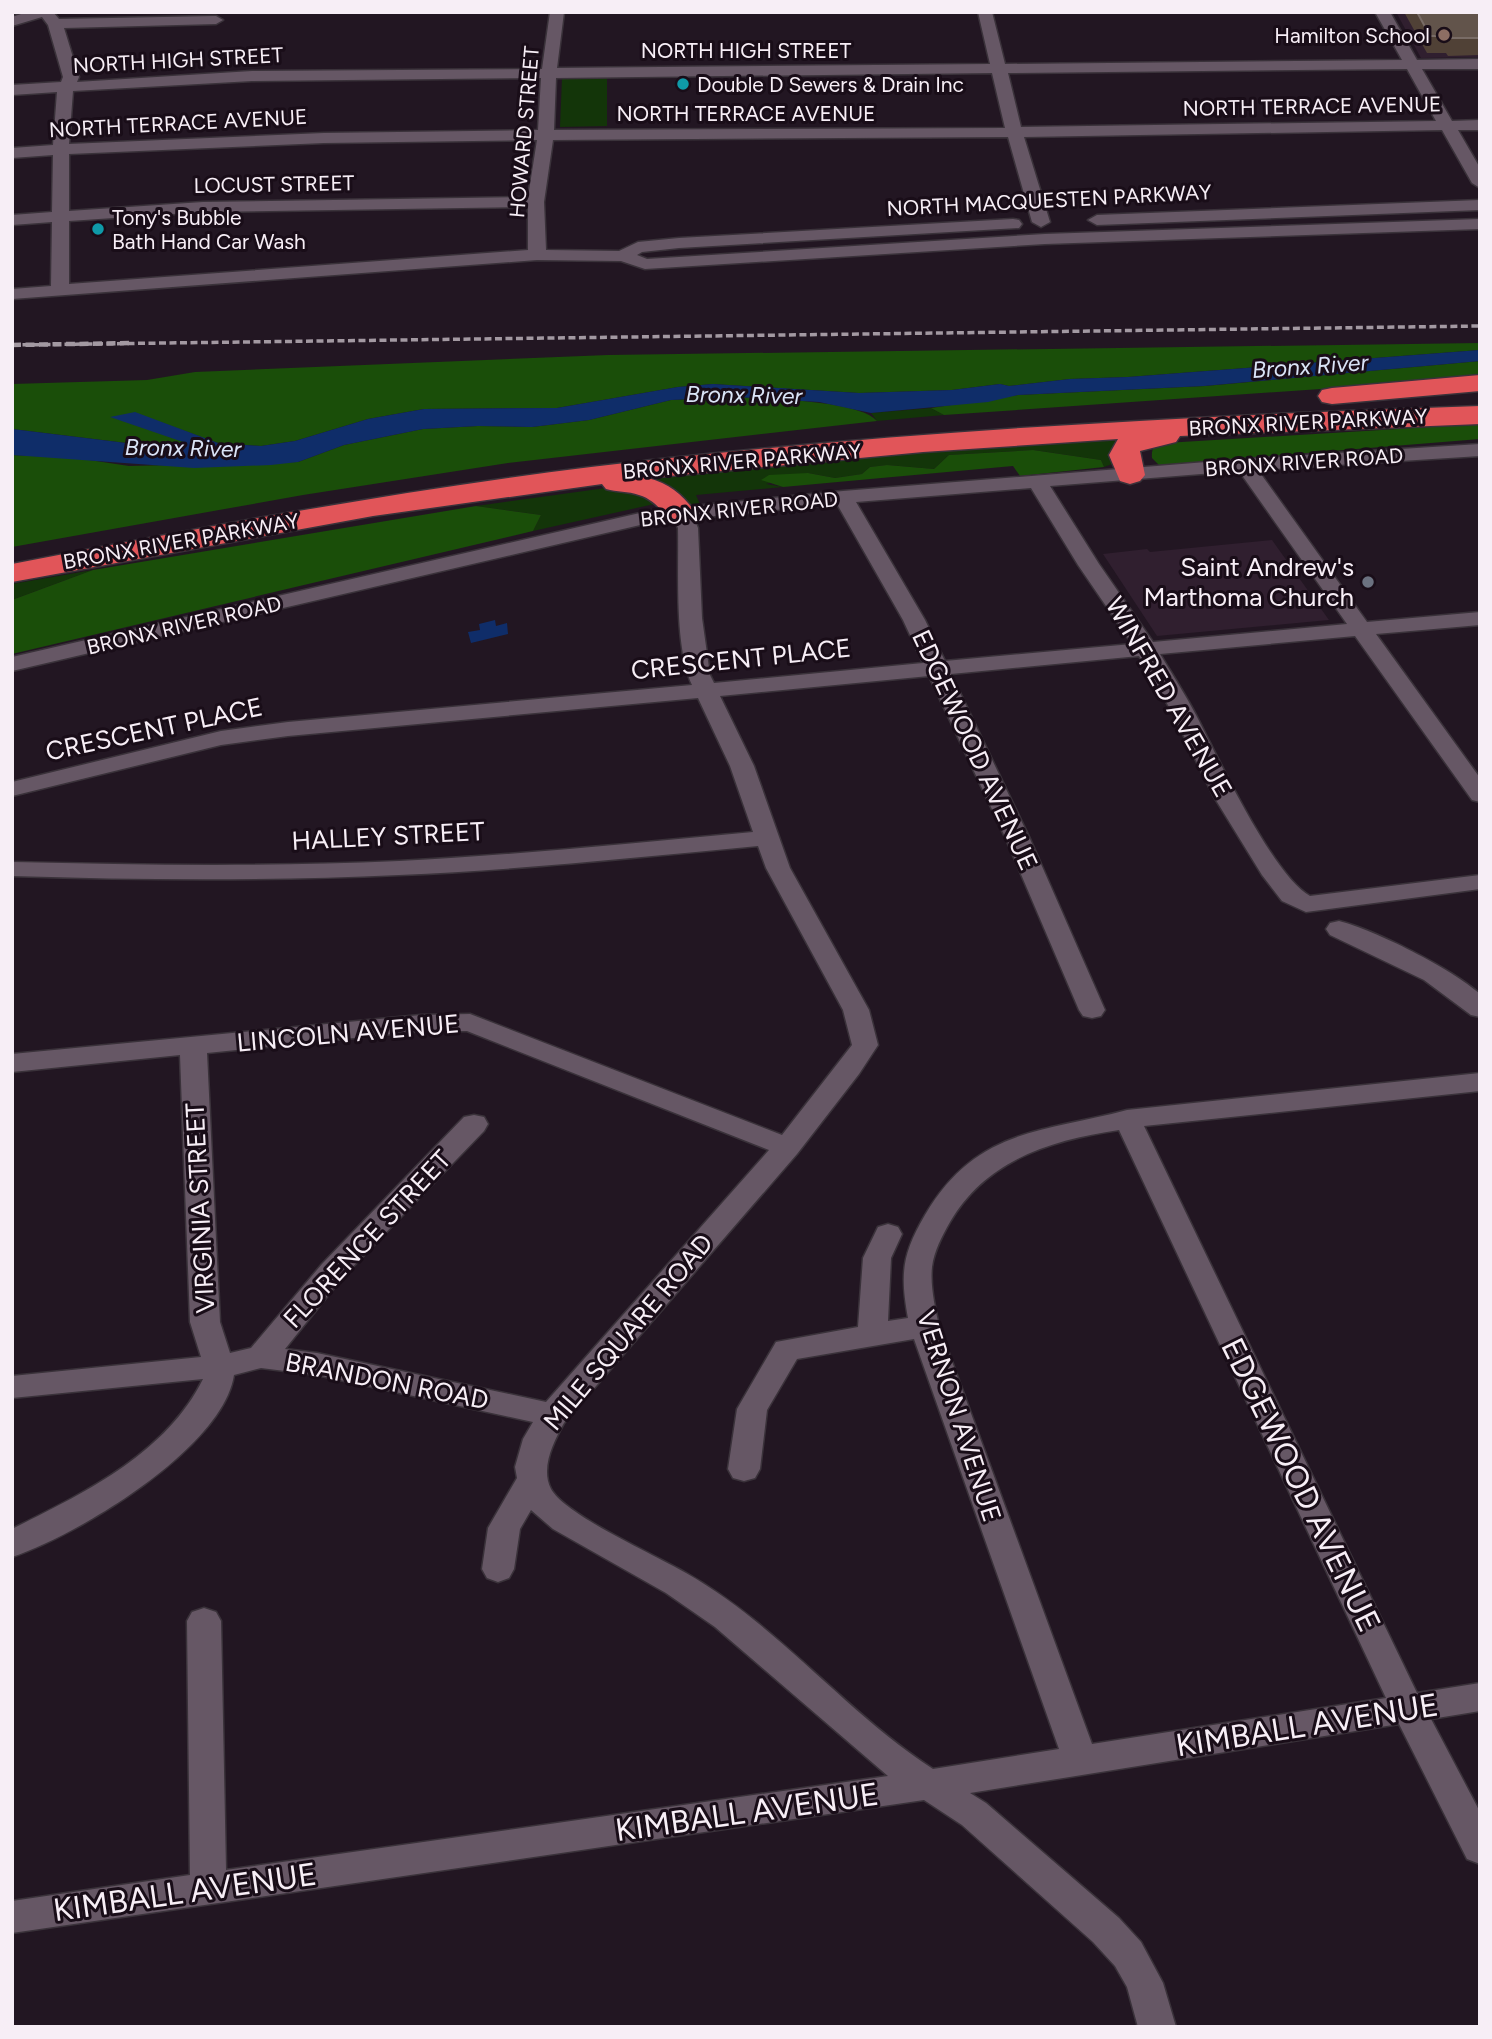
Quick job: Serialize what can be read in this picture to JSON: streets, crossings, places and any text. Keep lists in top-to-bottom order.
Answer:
{
  "streets": {
    "highway": ["BRONX RIVER PARKWAY"],
    "street": [
      "NORTH HIGH STREET",
      "NORTH TERRACE AVENUE",
      "HOWARD STREET",
      "LOCUST STREET",
      "NORTH MACQUESTEN PARKWAY",
      "BRONX RIVER ROAD",
      "CRESCENT PLACE",
      "WINFRED AVENUE",
      "EDGEWOOD AVENUE",
      "HALLEY STREET",
      "LINCOLN AVENUE",
      "VIRGINIA STREET",
      "FLORENCE STREET",
      "MILE SQUARE ROAD",
      "BRANDON ROAD",
      "VERNON AVENUE",
      "KIMBALL AVENUE"
    ]
  },
  "crossings": [
    ["NORTH HIGH STREET", "HOWARD STREET"],
    ["NORTH TERRACE AVENUE", "HOWARD STREET"],
    ["HOWARD STREET", "LOCUST STREET"],
    ["HOWARD STREET", "NORTH MACQUESTEN PARKWAY"],
    ["BRONX RIVER ROAD", "WINFRED AVENUE"],
    ["BRONX RIVER ROAD", "EDGEWOOD AVENUE"],
    ["BRONX RIVER ROAD", "MILE SQUARE ROAD"],
    ["CRESCENT PLACE", "WINFRED AVENUE"],
    ["CRESCENT PLACE", "EDGEWOOD AVENUE"],
    ["CRESCENT PLACE", "MILE SQUARE ROAD"],
    ["EDGEWOOD AVENUE", "VERNON AVENUE"],
    ["EDGEWOOD AVENUE", "KIMBALL AVENUE"],
    ["HALLEY STREET", "MILE SQUARE ROAD"],
    ["LINCOLN AVENUE", "VIRGINIA STREET"],
    ["LINCOLN AVENUE", "MILE SQUARE ROAD"],
    ["VIRGINIA STREET", "BRANDON ROAD"],
    ["FLORENCE STREET", "BRANDON ROAD"],
    ["MILE SQUARE ROAD", "BRANDON ROAD"],
    ["VERNON AVENUE", "KIMBALL AVENUE"]
  ],
  "water": ["Bronx River"],
  "places": [
    "Hamilton School",
    "Double D Sewers & Drain Inc",
    "Tony's Bubble Bath Hand Car Wash",
    "Saint Andrew's Marthoma Church"
  ]
}
